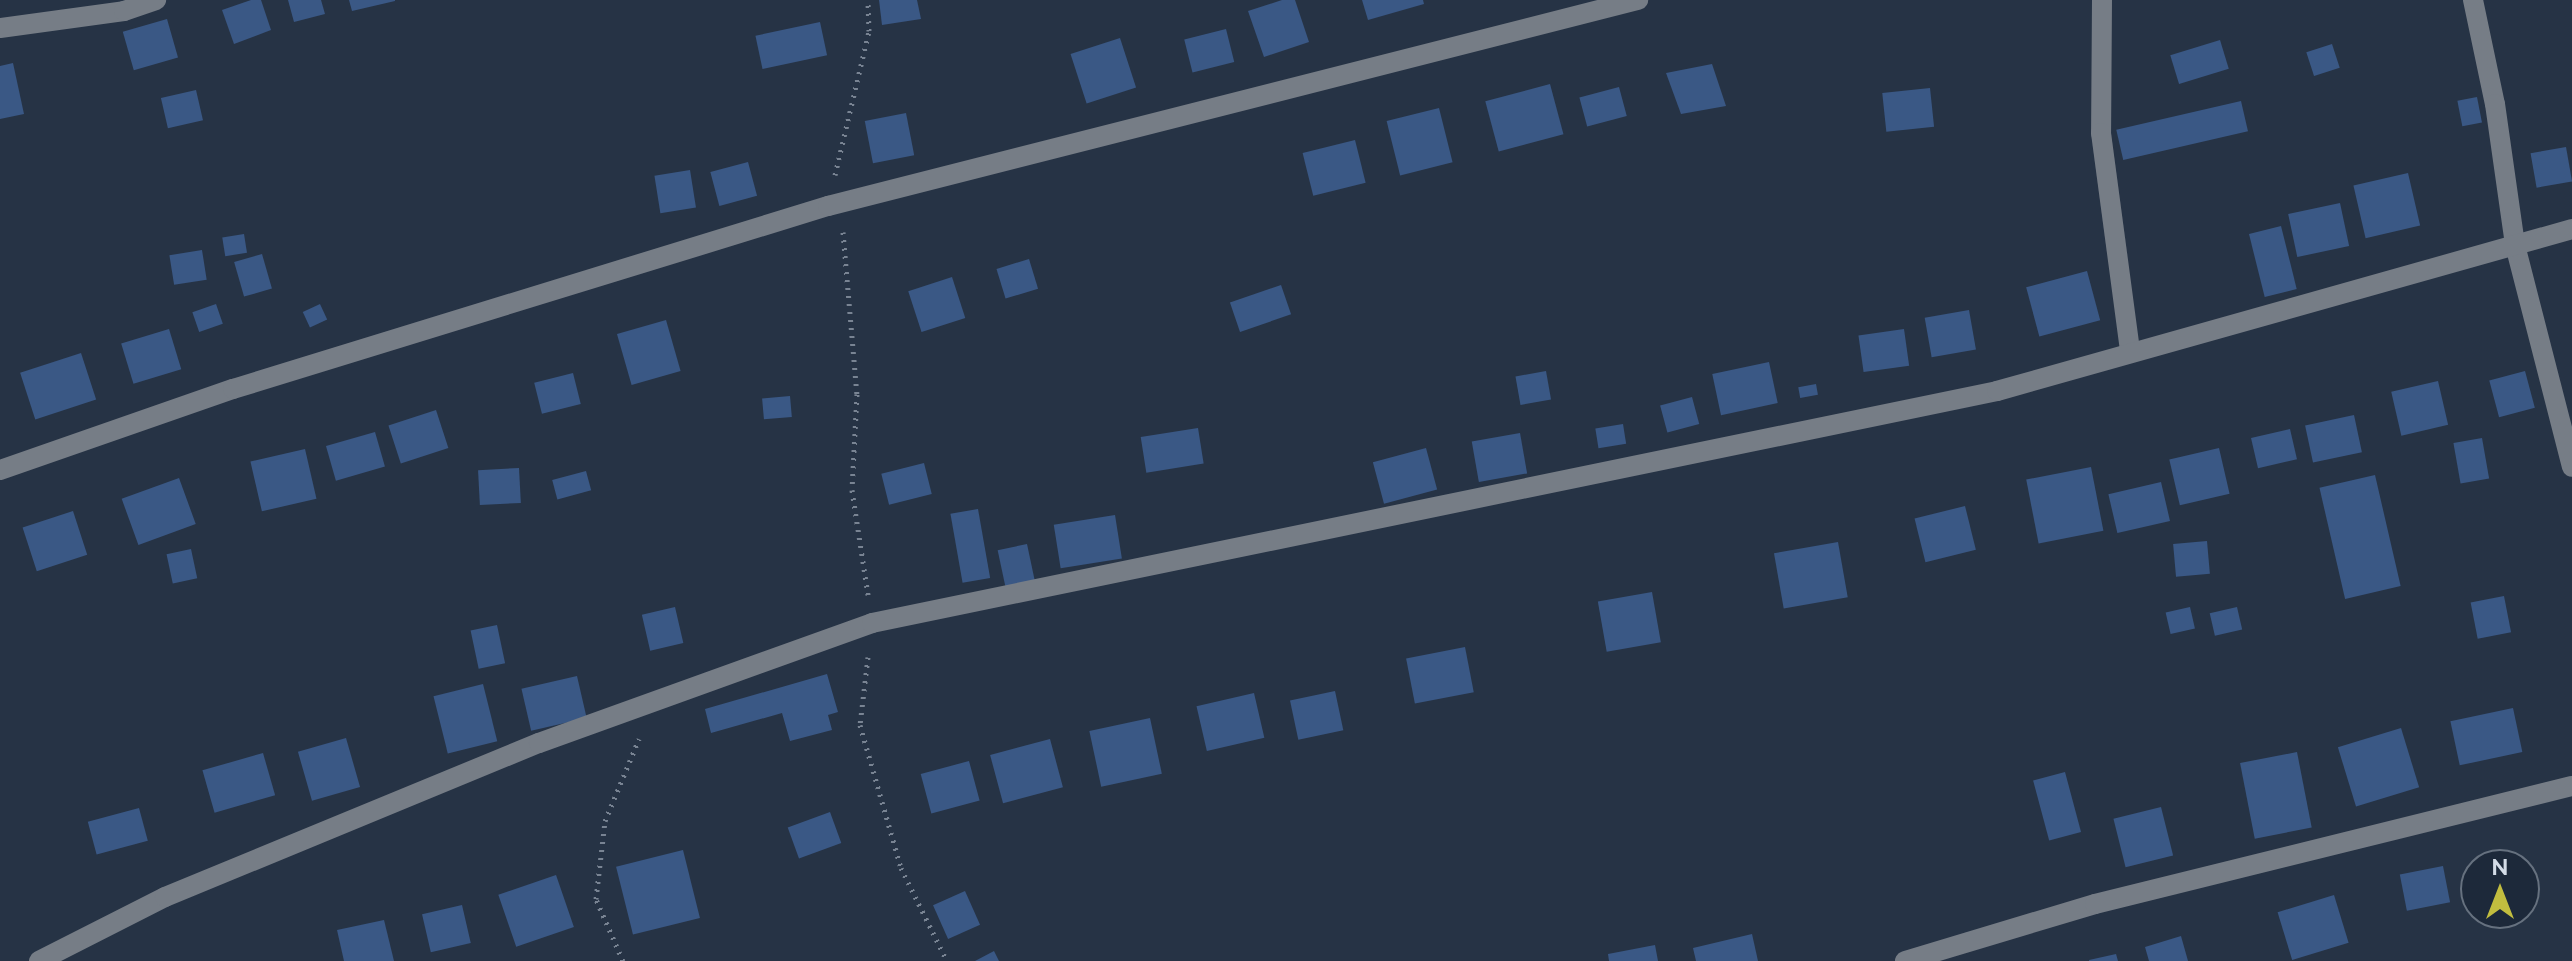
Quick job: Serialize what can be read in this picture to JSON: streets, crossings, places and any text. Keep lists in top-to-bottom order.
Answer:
{
  "north": "top"
}
